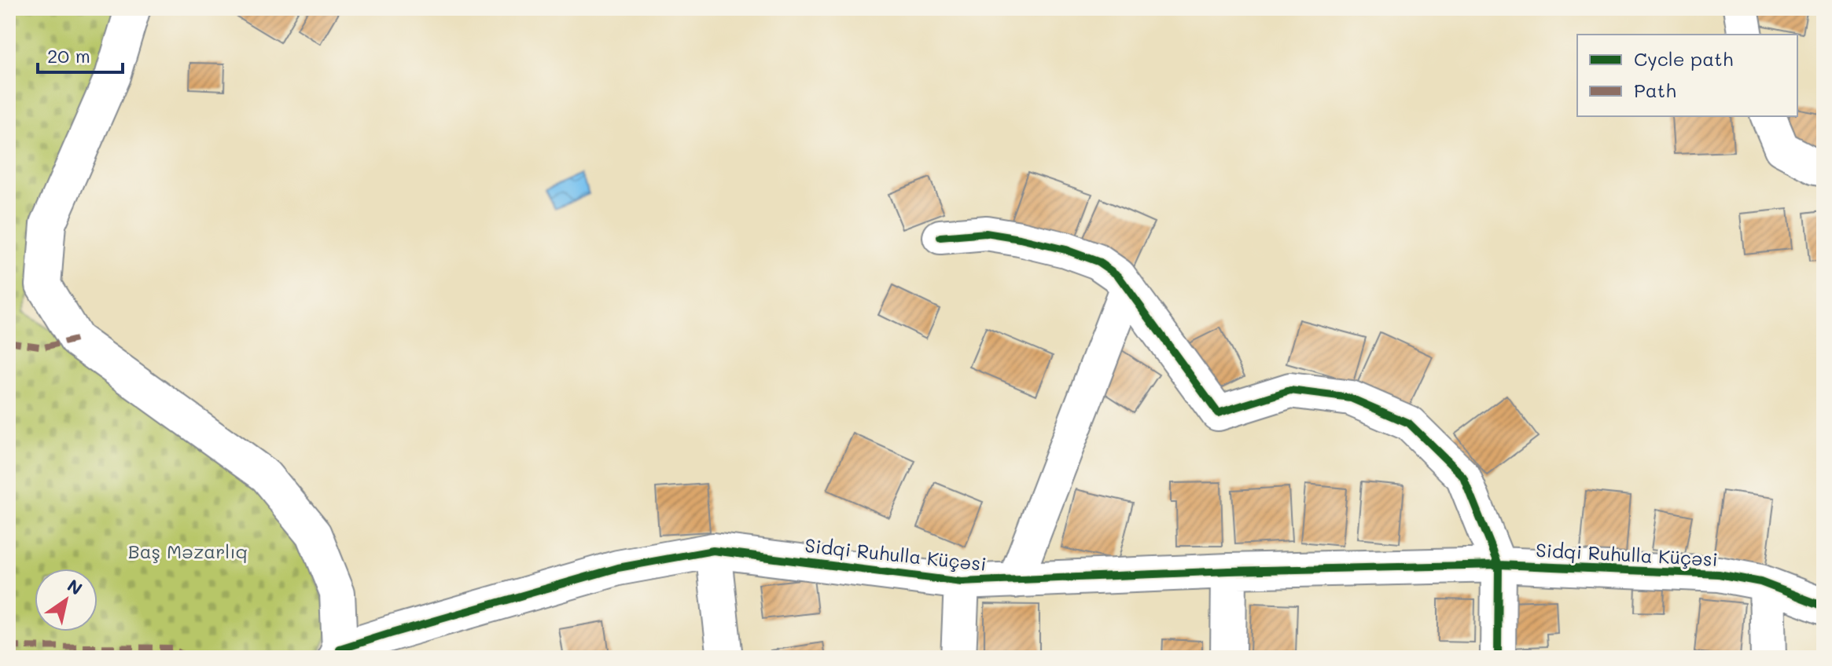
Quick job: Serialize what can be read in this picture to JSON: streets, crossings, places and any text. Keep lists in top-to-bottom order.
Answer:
{
  "streets": {
    "street": ["Sidqi Ruhulla Küçəsi"]
  },
  "parks": ["Baş Məzarlıq"],
  "legend": ["Cycle path", "Path"],
  "scale_bar": "20 m",
  "north": "top right"
}
